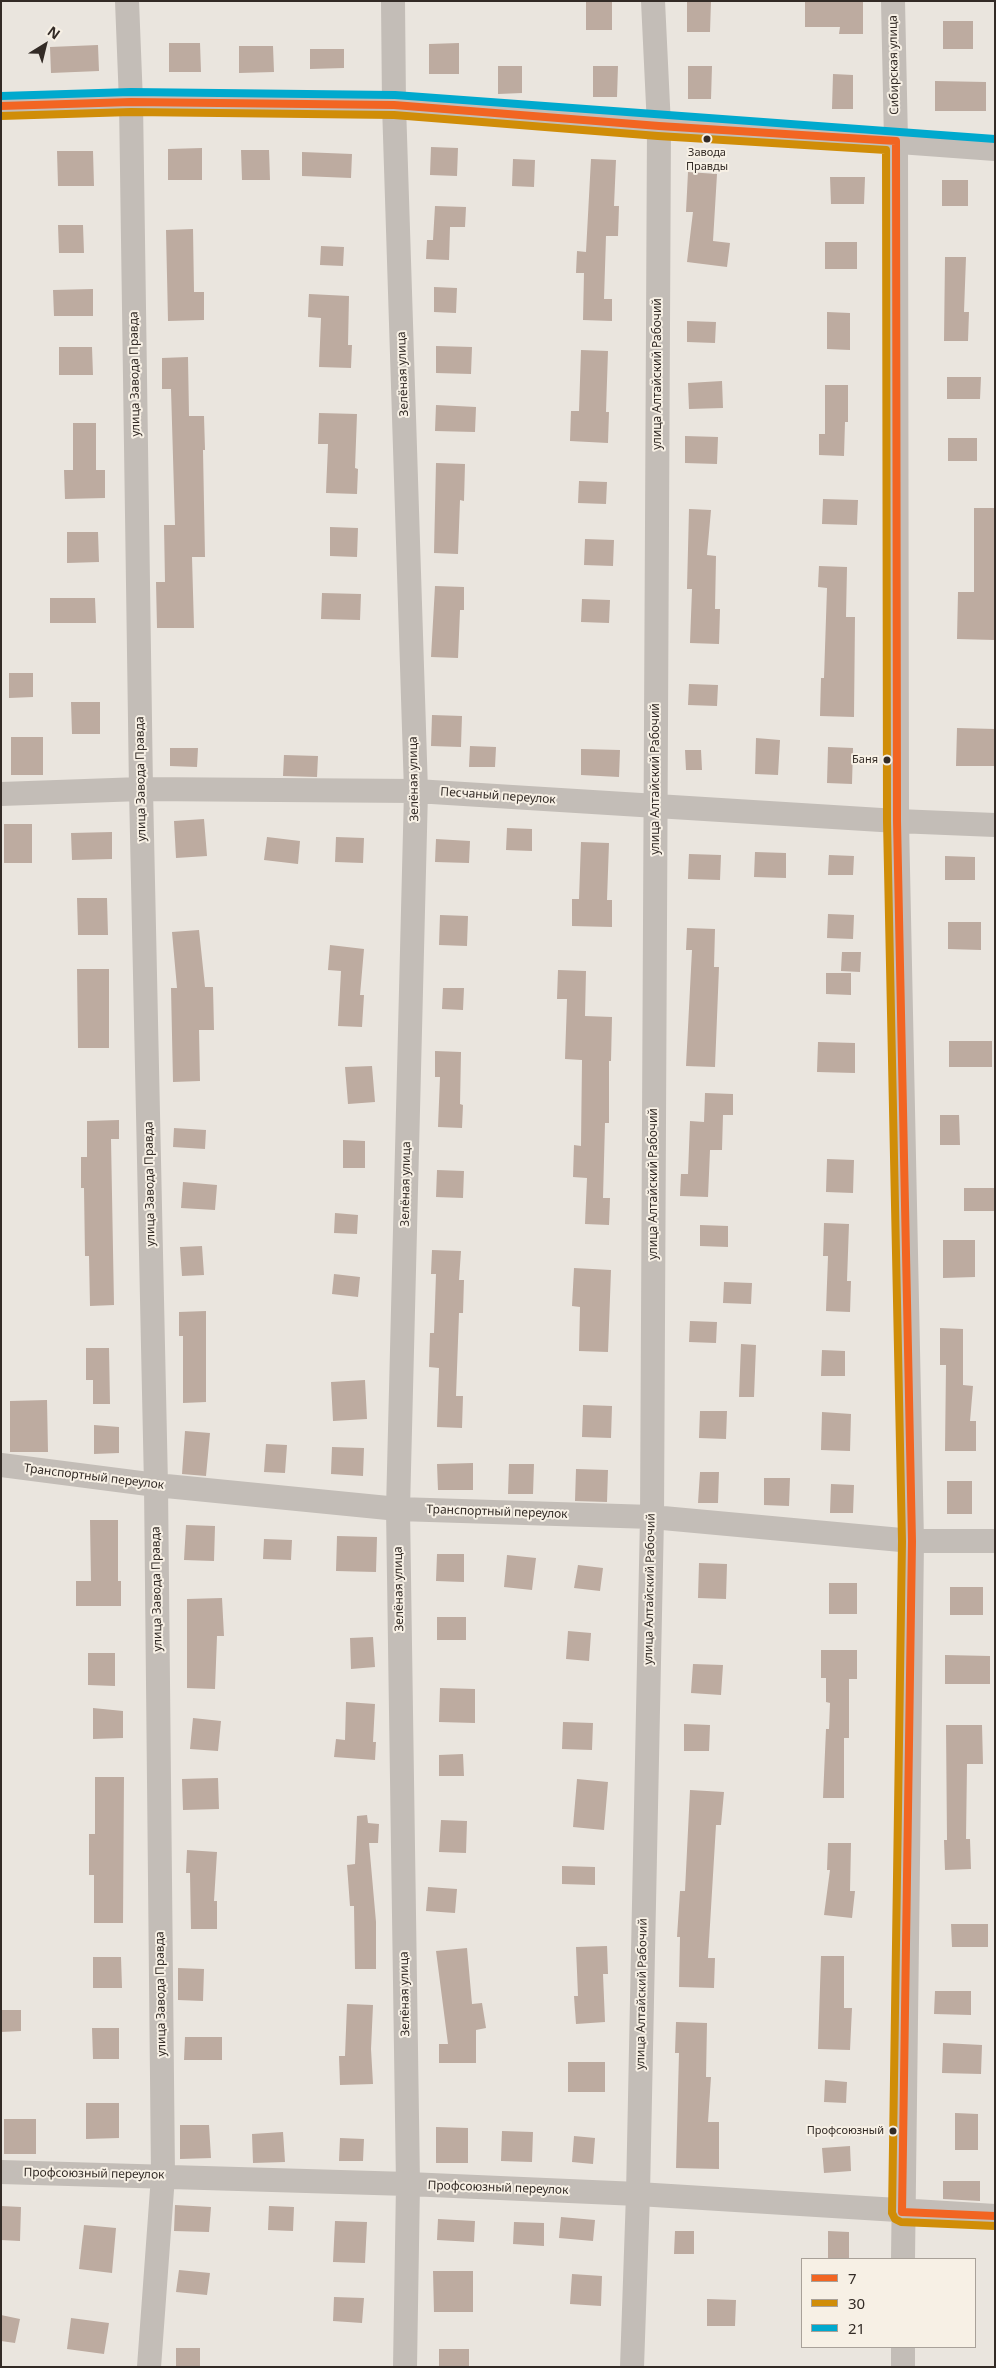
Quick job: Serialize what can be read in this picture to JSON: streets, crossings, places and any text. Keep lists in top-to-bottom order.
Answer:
{
  "streets": {
    "street": [
      "Сибирская улица",
      "улица Завода Правда",
      "Зелёная улица",
      "улица Алтайский Рабочий",
      "Песчаный переулок",
      "Транспортный переулок",
      "Профсоюзный переулок"
    ]
  },
  "crossings": [
    ["Сибирская улица", "Песчаный переулок"],
    ["Сибирская улица", "Транспортный переулок"],
    ["Сибирская улица", "Профсоюзный переулок"],
    ["улица Завода Правда", "Песчаный переулок"],
    ["улица Завода Правда", "Транспортный переулок"],
    ["улица Завода Правда", "Профсоюзный переулок"],
    ["Зелёная улица", "Песчаный переулок"],
    ["Зелёная улица", "Транспортный переулок"],
    ["Зелёная улица", "Профсоюзный переулок"],
    ["улица Алтайский Рабочий", "Песчаный переулок"],
    ["улица Алтайский Рабочий", "Транспортный переулок"],
    ["улица Алтайский Рабочий", "Профсоюзный переулок"]
  ],
  "places": ["Завода Правды", "Баня", "Профсоюзный"],
  "lines": ["transit line 21", "transit line 7", "transit line 30"],
  "legend": ["7", "30", "21"],
  "north": "top right"
}
